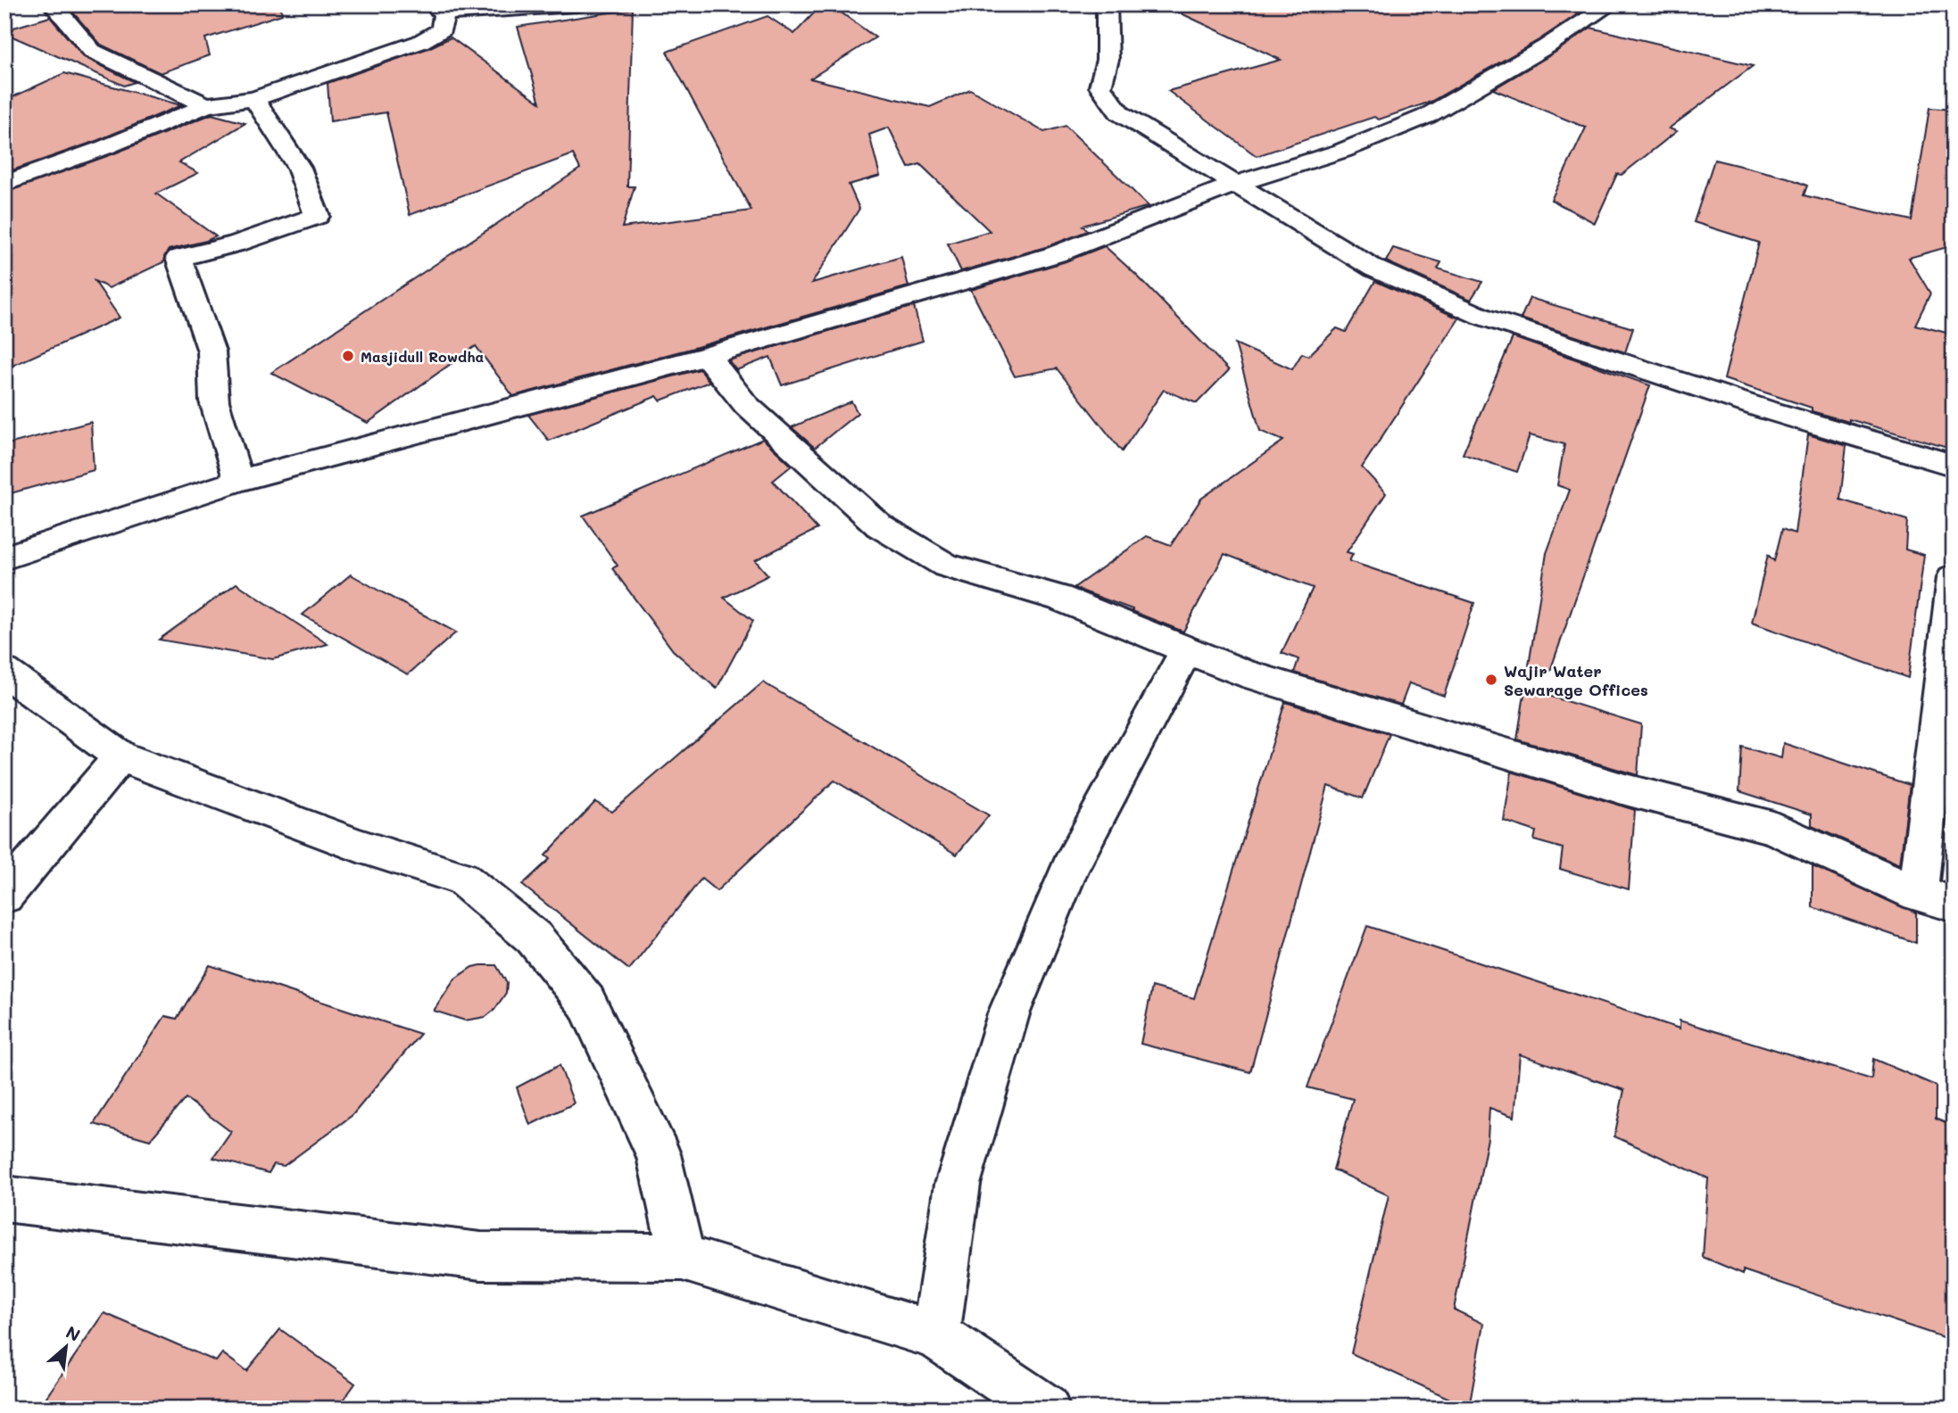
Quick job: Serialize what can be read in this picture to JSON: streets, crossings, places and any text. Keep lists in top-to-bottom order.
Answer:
{
  "places": ["Masjidull Rowdha", "Wajir Water Sewarage Offices"],
  "north": "top right"
}
